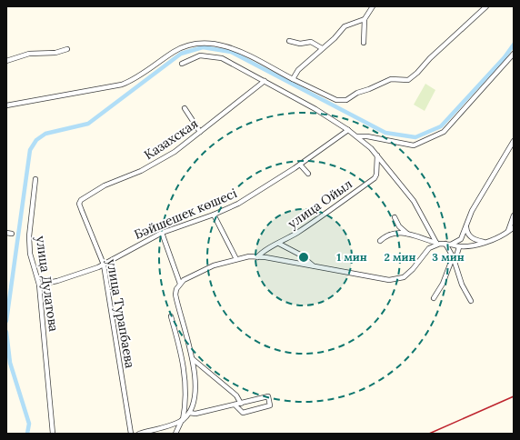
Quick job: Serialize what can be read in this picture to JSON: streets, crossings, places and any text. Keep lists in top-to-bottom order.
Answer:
{
  "streets": {
    "street": [
      "Казахская",
      "улица Ойыл",
      "Бәйшешек көшесі",
      "улица Дулатова",
      "улица Турапбаева"
    ]
  },
  "crossings": [
    ["Казахская", "улица Турапбаева"],
    ["Бәйшешек көшесі", "улица Дулатова"],
    ["Бәйшешек көшесі", "улица Турапбаева"]
  ],
  "rings": ["1 мин", "2 мин", "3 мин"]
}
